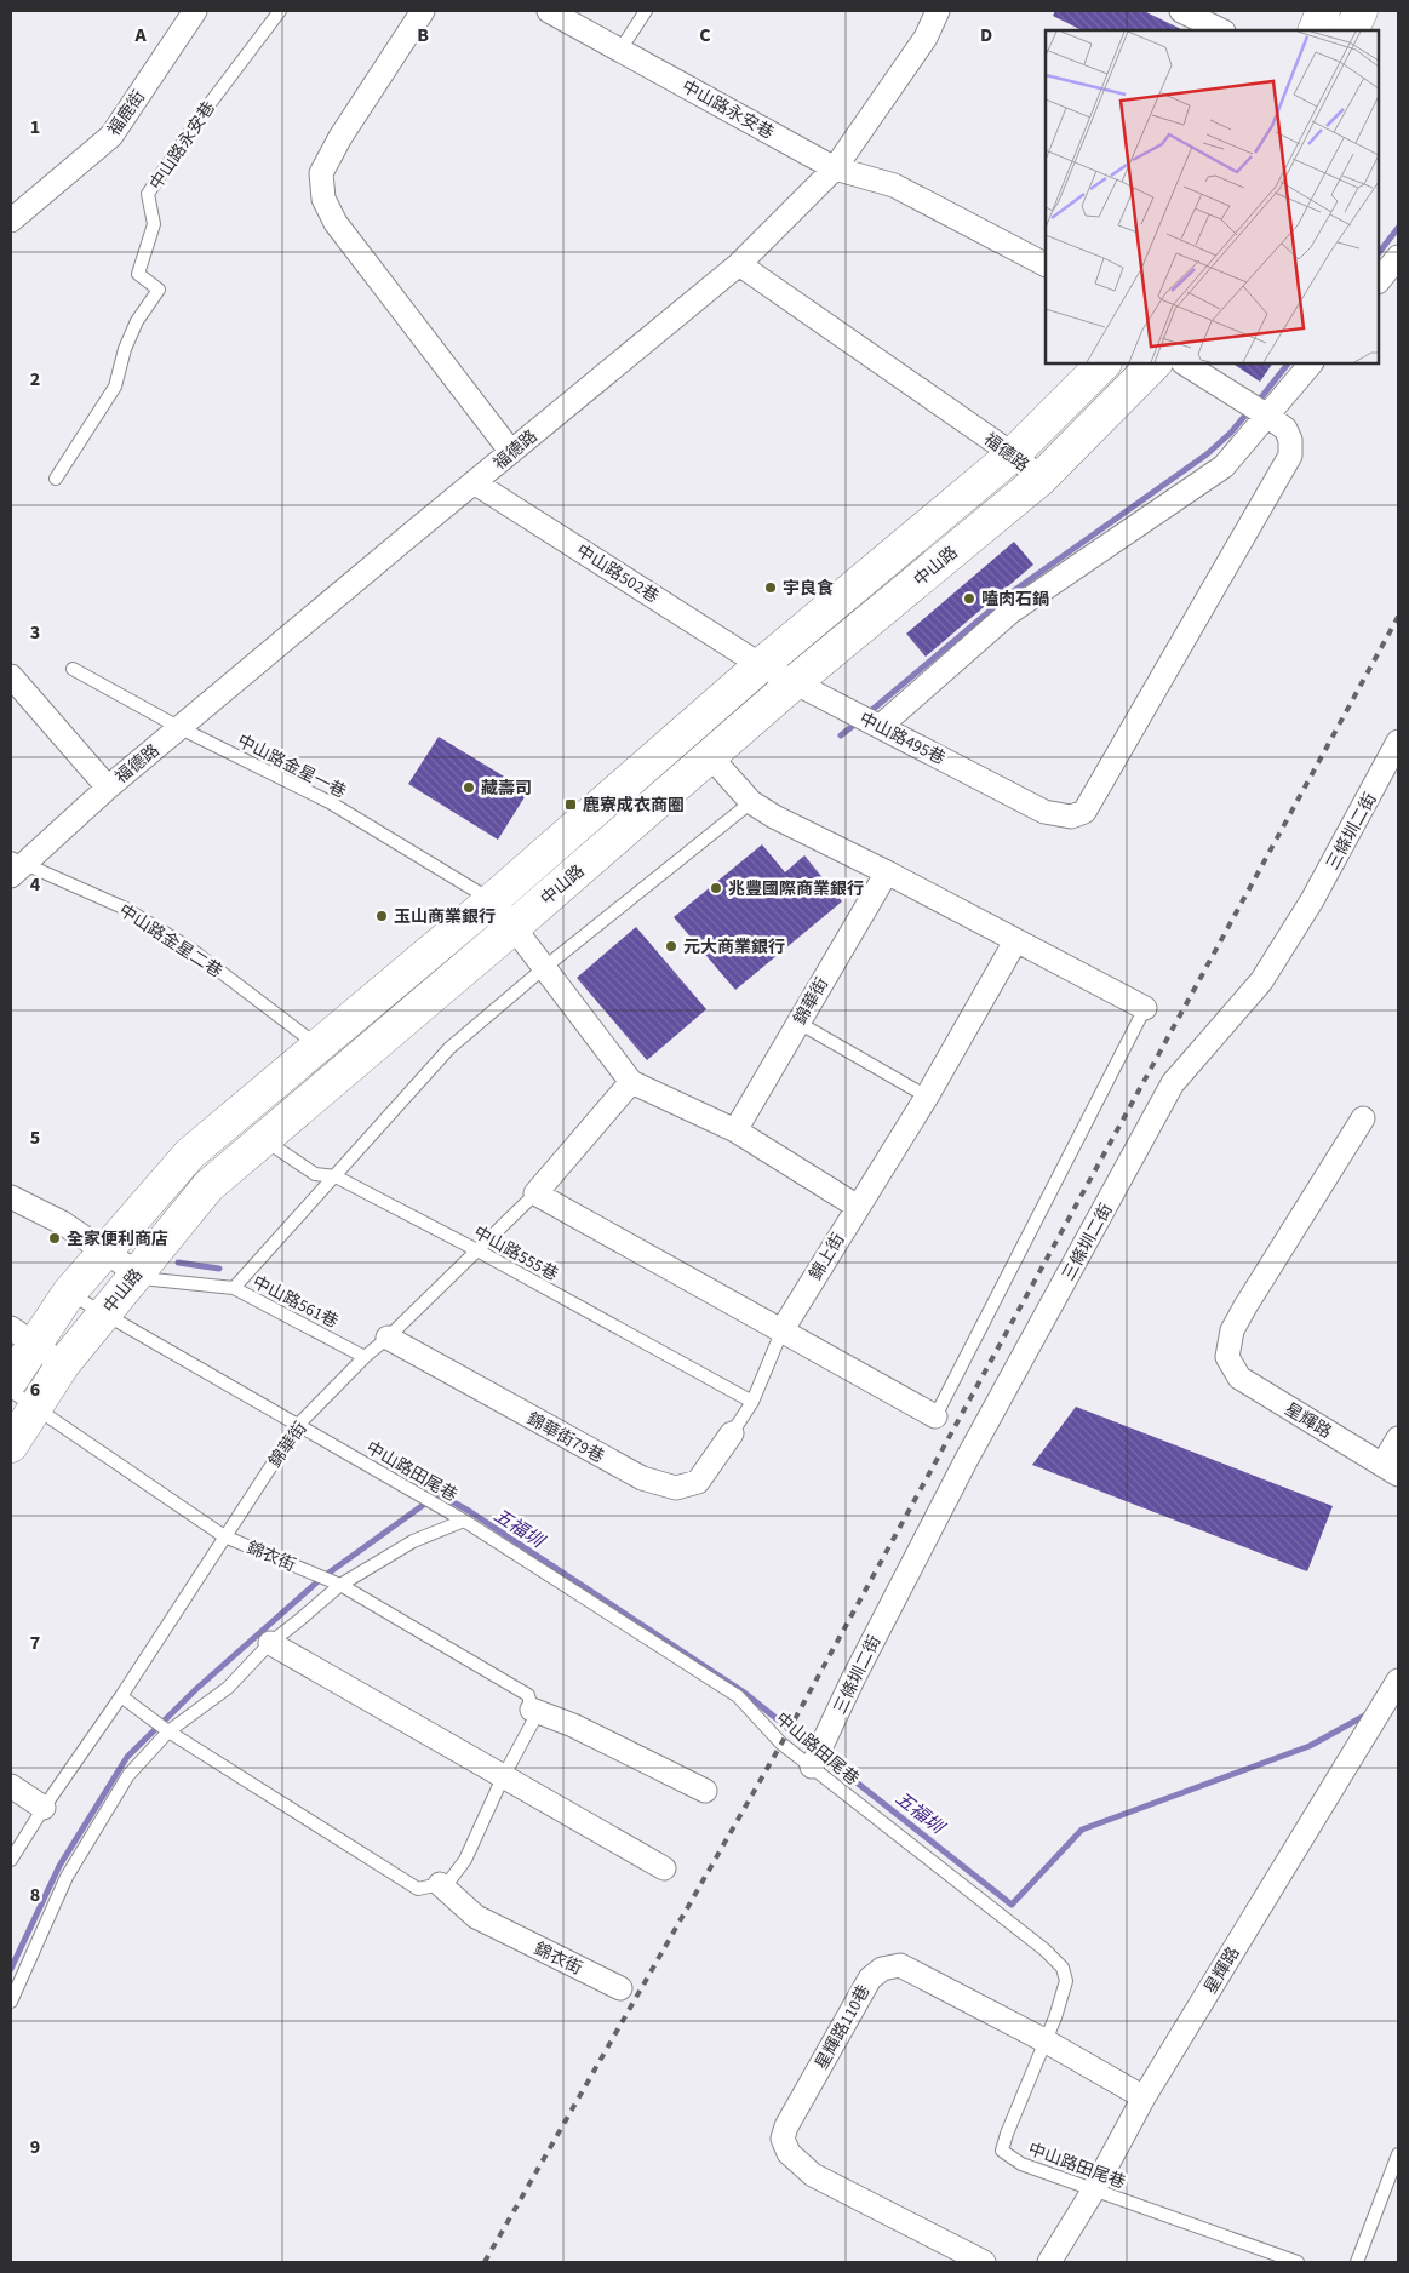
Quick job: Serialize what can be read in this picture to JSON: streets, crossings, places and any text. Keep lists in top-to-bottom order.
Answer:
{
  "streets": {
    "street": [
      "中山路永安巷",
      "福鹿街",
      "福德路",
      "中山路",
      "中山路502巷",
      "中山路495巷",
      "三條圳二街",
      "錦華街",
      "錦上街",
      "星輝路",
      "錦華街79巷",
      "錦衣街",
      "星輝路110巷"
    ],
    "lane": [
      "中山路金星一巷",
      "中山路金星二巷",
      "中山路555巷",
      "中山路561巷",
      "中山路田尾巷"
    ]
  },
  "crossings": [
    ["福德路", "中山路"],
    ["福德路", "中山路502巷"],
    ["福德路", "中山路金星一巷"],
    ["福德路", "中山路金星二巷"],
    ["中山路", "中山路502巷"],
    ["中山路", "中山路495巷"],
    ["中山路", "中山路金星一巷"],
    ["中山路", "中山路金星二巷"],
    ["中山路", "中山路555巷"],
    ["中山路", "中山路561巷"],
    ["中山路", "中山路田尾巷"],
    ["中山路", "錦衣街"],
    ["中山路502巷", "中山路495巷"],
    ["三條圳二街", "中山路田尾巷"],
    ["錦華街", "中山路555巷"],
    ["錦華街", "中山路561巷"],
    ["錦華街", "錦華街79巷"],
    ["錦華街", "中山路田尾巷"],
    ["錦華街", "錦衣街"],
    ["星輝路", "中山路田尾巷"],
    ["星輝路", "星輝路110巷"],
    ["中山路田尾巷", "星輝路110巷"]
  ],
  "water": ["五福圳"],
  "places": {
    "other": [
      "宇良食",
      "嗑肉石鍋",
      "藏壽司",
      "兆豐國際商業銀行",
      "玉山商業銀行",
      "元大商業銀行",
      "全家便利商店"
    ],
    "transit": ["鹿寮成衣商圈"]
  },
  "grid": {
    "columns": [
      "A",
      "B",
      "C",
      "D"
    ],
    "rows": [
      "1",
      "2",
      "3",
      "4",
      "5",
      "6",
      "7",
      "8",
      "9"
    ]
  }
}
